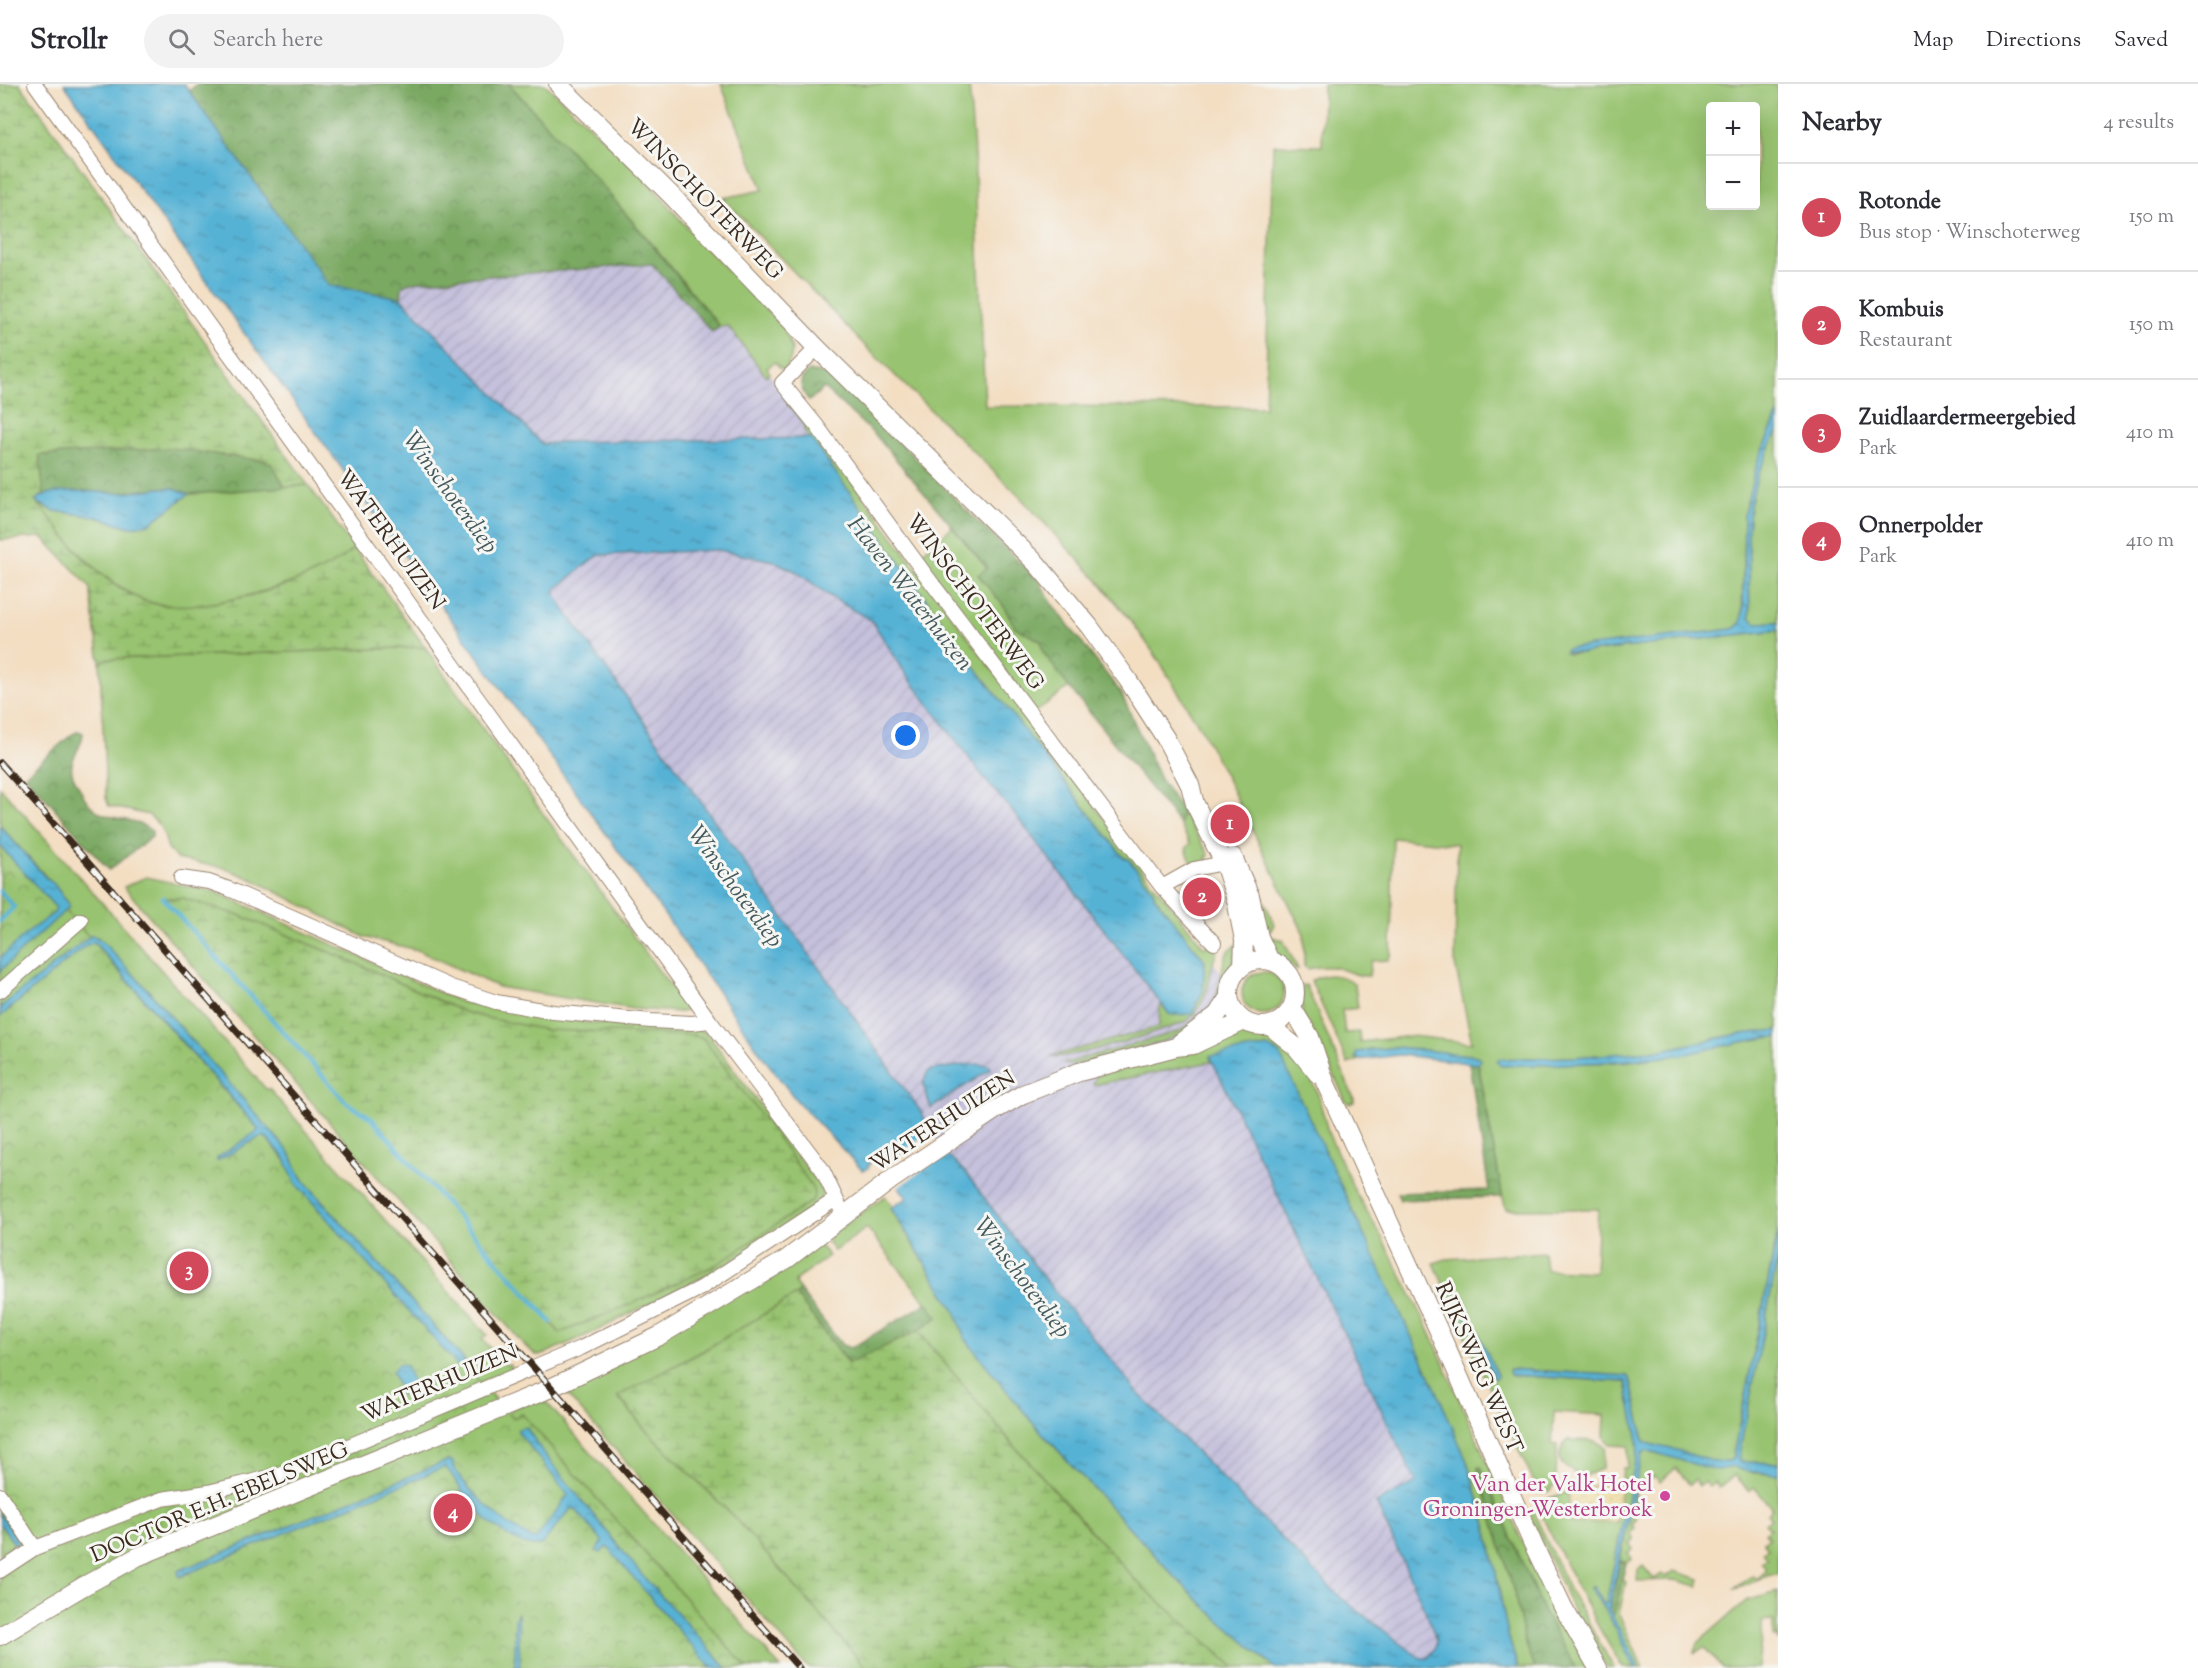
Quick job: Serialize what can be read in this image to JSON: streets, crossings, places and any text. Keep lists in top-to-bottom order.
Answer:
{
  "streets": {
    "main road": [
      "WINSCHOTERWEG",
      "WATERHUIZEN",
      "RIJKSWEG WEST",
      "DOCTOR E.H. EBELSWEG"
    ]
  },
  "crossings": [
    ["WINSCHOTERWEG", "WATERHUIZEN"],
    ["WINSCHOTERWEG", "RIJKSWEG WEST"],
    ["WATERHUIZEN", "RIJKSWEG WEST"],
    ["WATERHUIZEN", "DOCTOR E.H. EBELSWEG"]
  ],
  "water": ["Winschoterdiep", "Haven Waterhuizen"],
  "places": ["Van der Valk Hotel Groningen-Westerbroek"],
  "page": {
    "header": "Strollr",
    "search": "Search here",
    "nav": ["Map", "Directions", "Saved"],
    "heading": ["Nearby", "4 results"],
    "map_buttons": ["+", "−"],
    "list": [
      {
        "mark": "1",
        "name": "Rotonde",
        "note": "Bus stop · Winschoterweg",
        "value": "150 m"
      },
      {
        "mark": "2",
        "name": "Kombuis",
        "note": "Restaurant",
        "value": "150 m"
      },
      {
        "mark": "3",
        "name": "Zuidlaardermeergebied",
        "note": "Park",
        "value": "410 m"
      },
      {
        "mark": "4",
        "name": "Onnerpolder",
        "note": "Park",
        "value": "410 m"
      }
    ],
    "pins": [
      "1",
      "2",
      "3",
      "4"
    ]
  }
}
